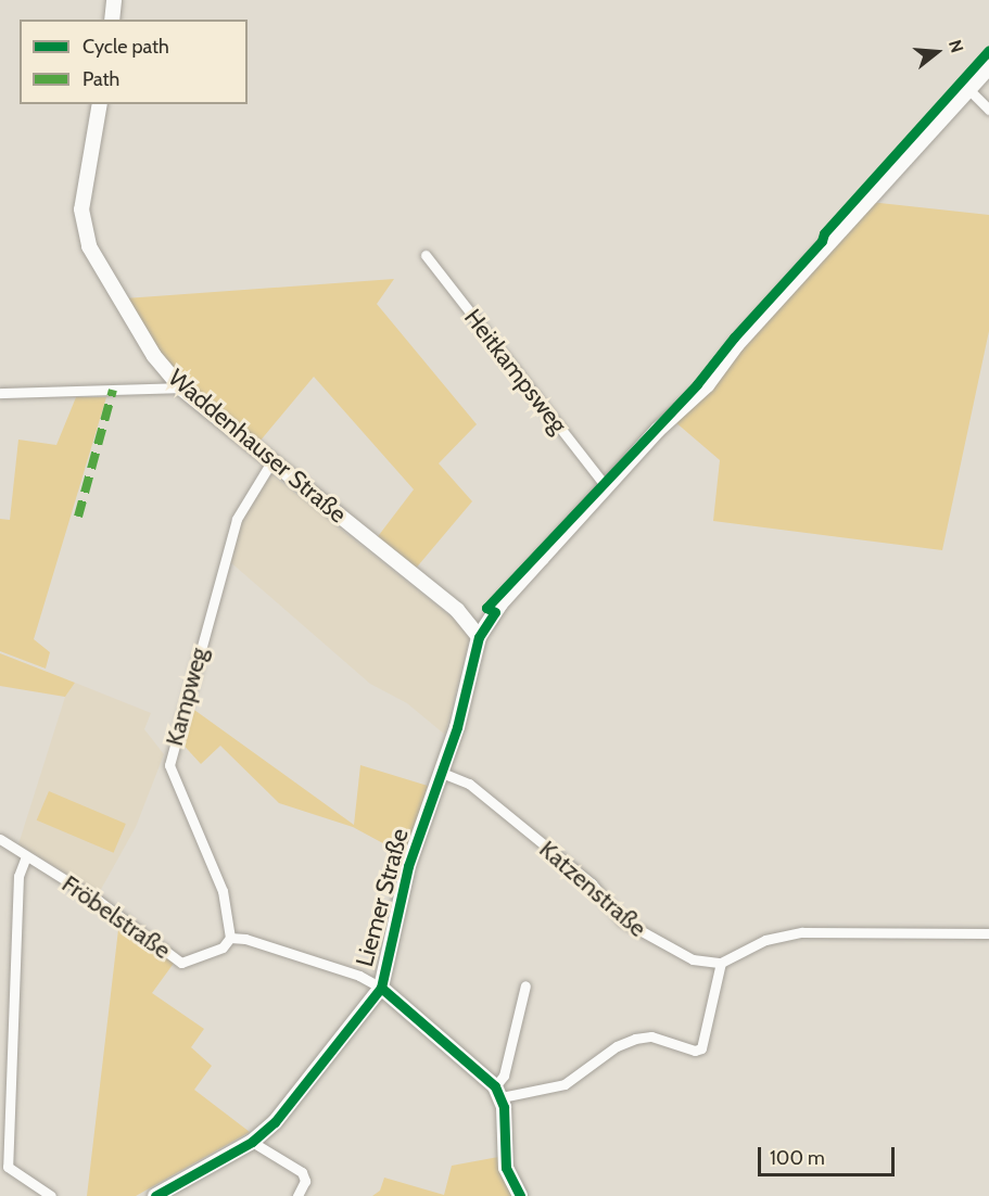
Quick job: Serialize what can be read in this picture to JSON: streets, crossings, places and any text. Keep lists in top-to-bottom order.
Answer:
{
  "streets": {
    "main road": ["Waddenhauser Straße", "Liemer Straße"],
    "street": [
      "Heitkampsweg",
      "Kampweg",
      "Katzenstraße",
      "Fröbelstraße"
    ]
  },
  "crossings": [
    ["Waddenhauser Straße", "Kampweg"],
    ["Waddenhauser Straße", "Liemer Straße"],
    ["Kampweg", "Fröbelstraße"],
    ["Katzenstraße", "Liemer Straße"]
  ],
  "legend": ["Cycle path", "Path"],
  "scale_bar": "100 m",
  "north": "right"
}
